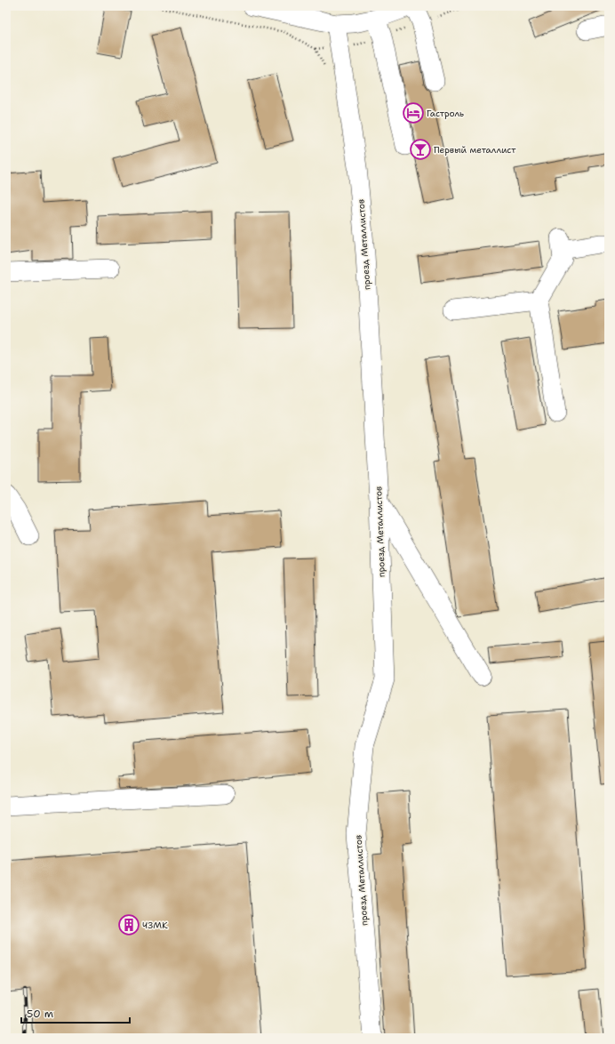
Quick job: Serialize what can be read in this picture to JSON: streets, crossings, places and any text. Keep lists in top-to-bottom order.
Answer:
{
  "streets": {
    "street": ["проезд Металлистов"]
  },
  "places": {
    "hotel": ["Гастроль"],
    "bar": ["Первый металлист"],
    "building": ["ЧЗМК"]
  },
  "scale_bar": "50 m"
}
